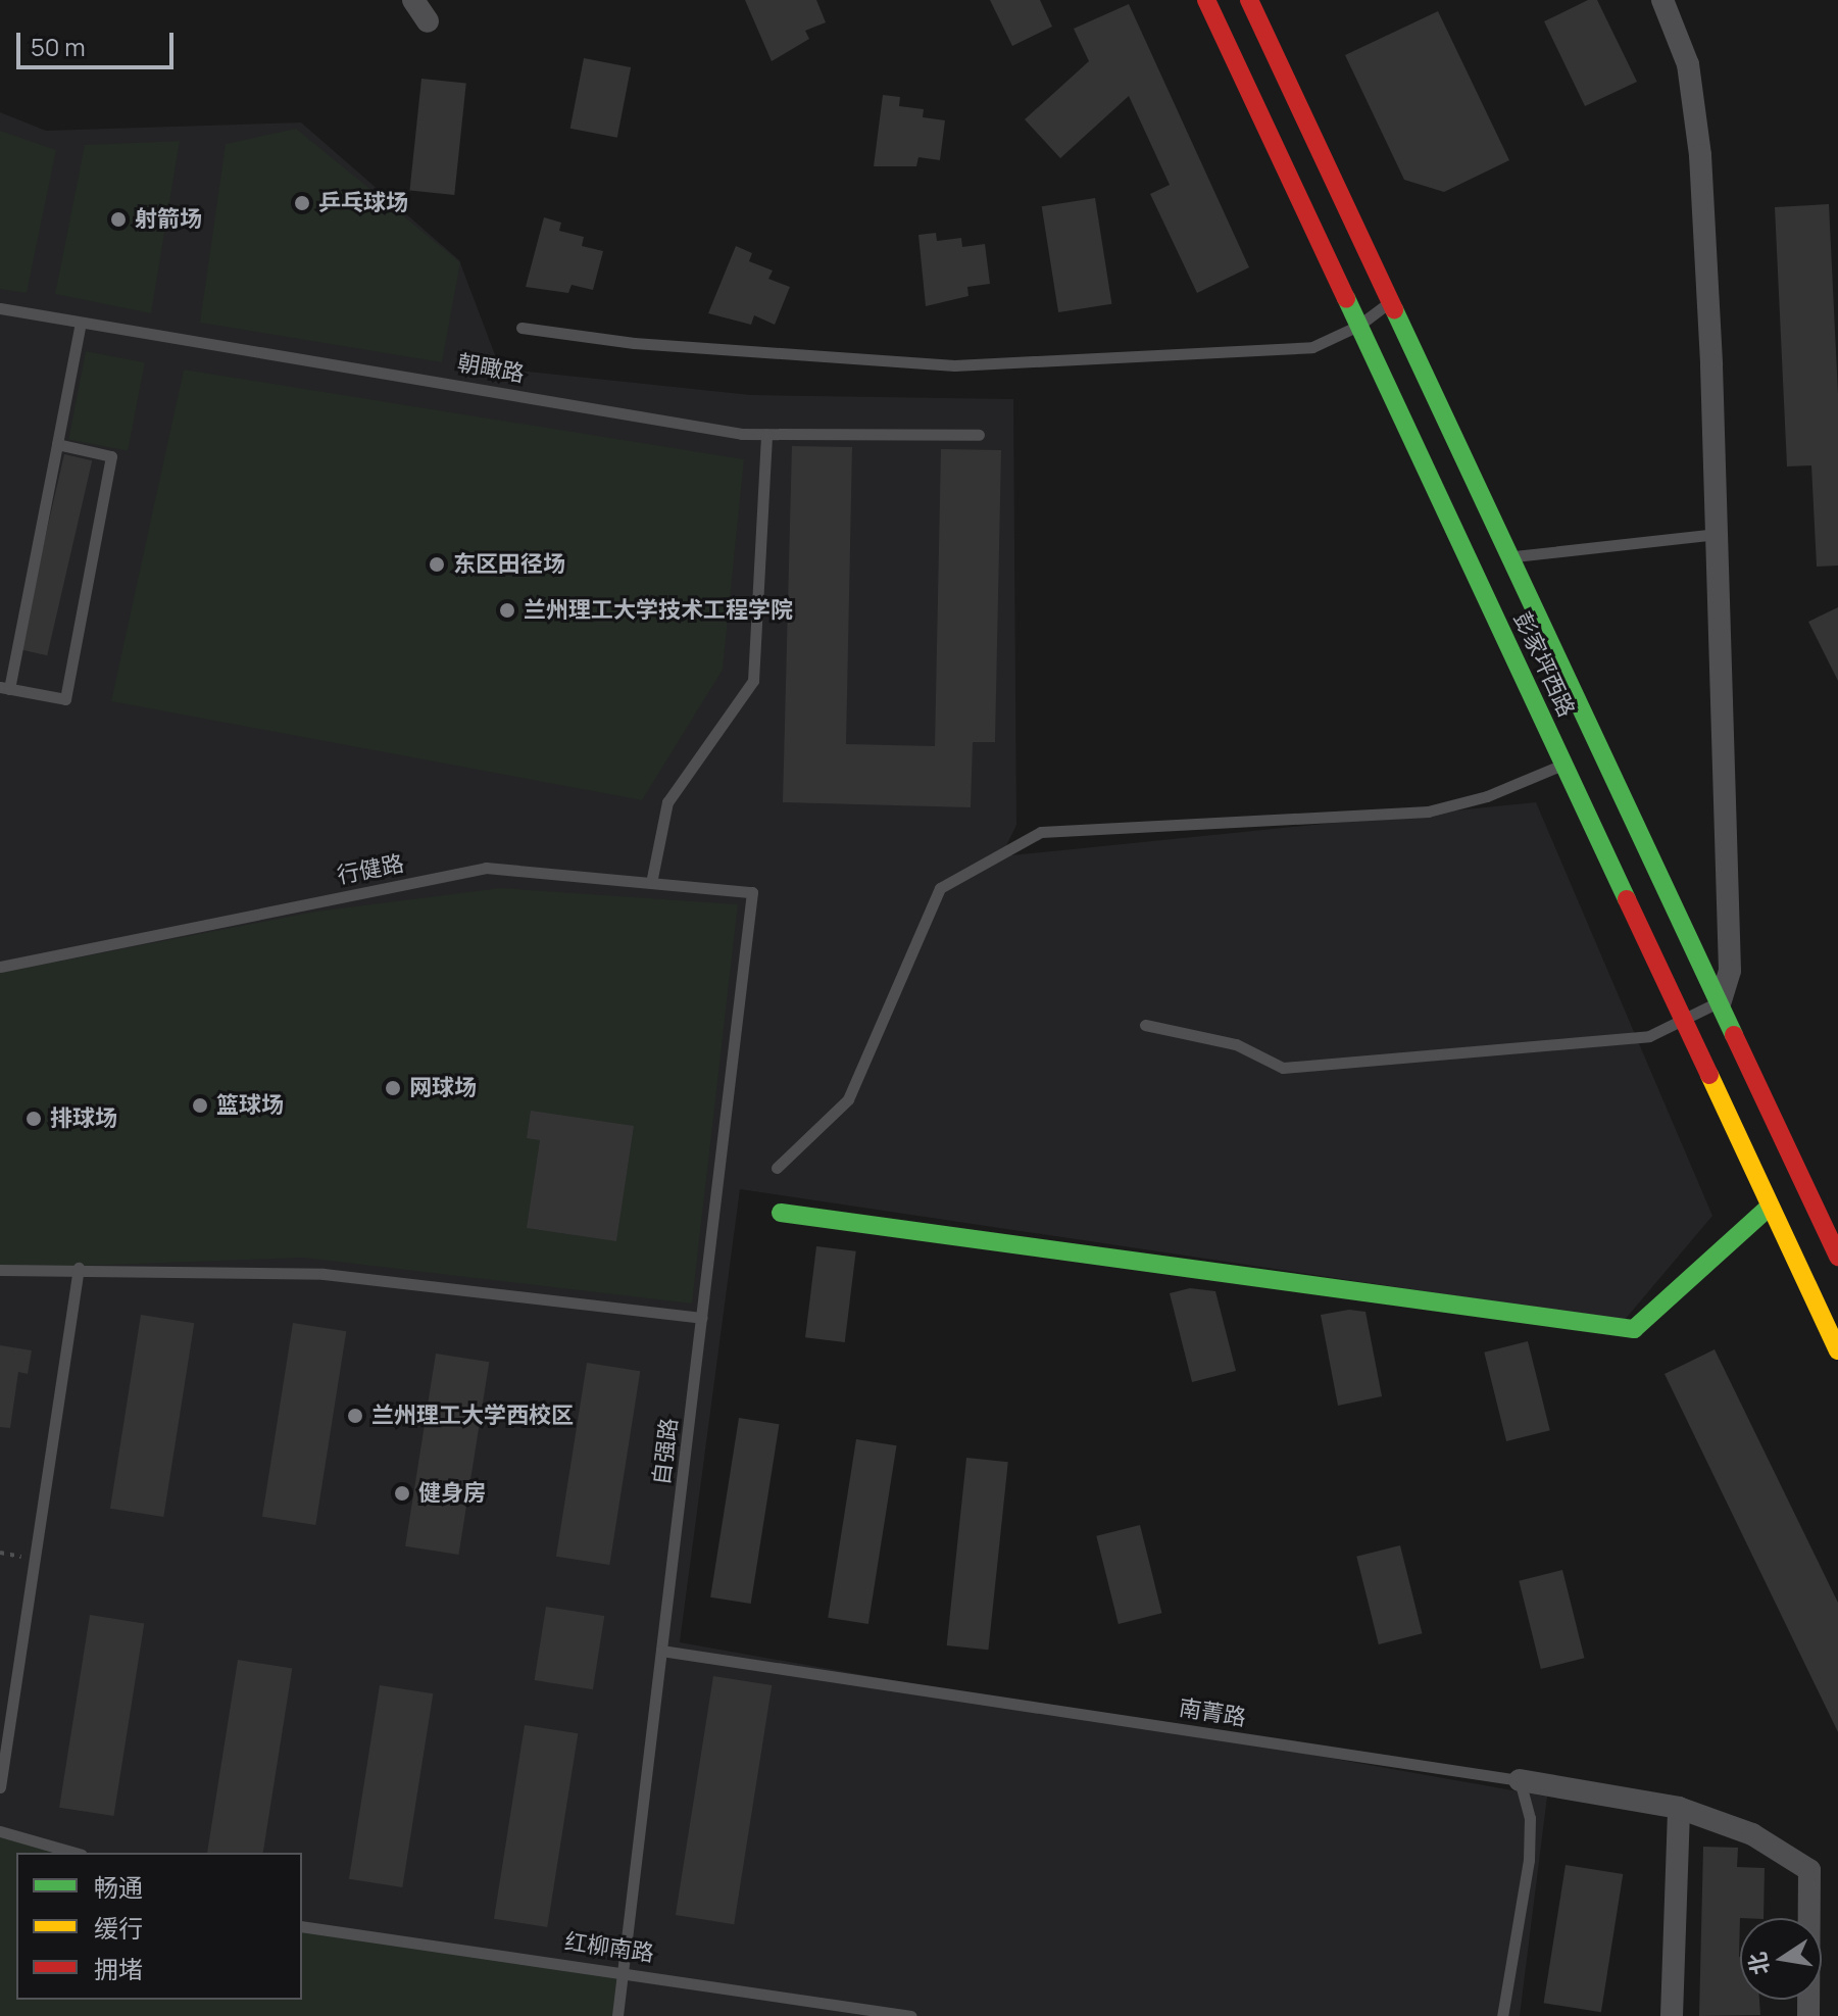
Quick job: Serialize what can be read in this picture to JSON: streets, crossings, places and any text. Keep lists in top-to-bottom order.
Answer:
{
  "streets": {
    "main road": ["彭家坪西路"],
    "lane": [
      "朝瞰路",
      "行健路",
      "自强路",
      "南菁路",
      "红柳南路"
    ]
  },
  "crossings": [
    ["行健路", "自强路"],
    ["自强路", "南菁路"],
    ["自强路", "红柳南路"]
  ],
  "places": [
    "乒乓球场",
    "射箭场",
    "东区田径场",
    "兰州理工大学技术工程学院",
    "网球场",
    "篮球场",
    "排球场",
    "兰州理工大学西校区",
    "健身房"
  ],
  "legend": ["畅通", "缓行", "拥堵"],
  "scale_bar": "50 m",
  "north": "left"
}
